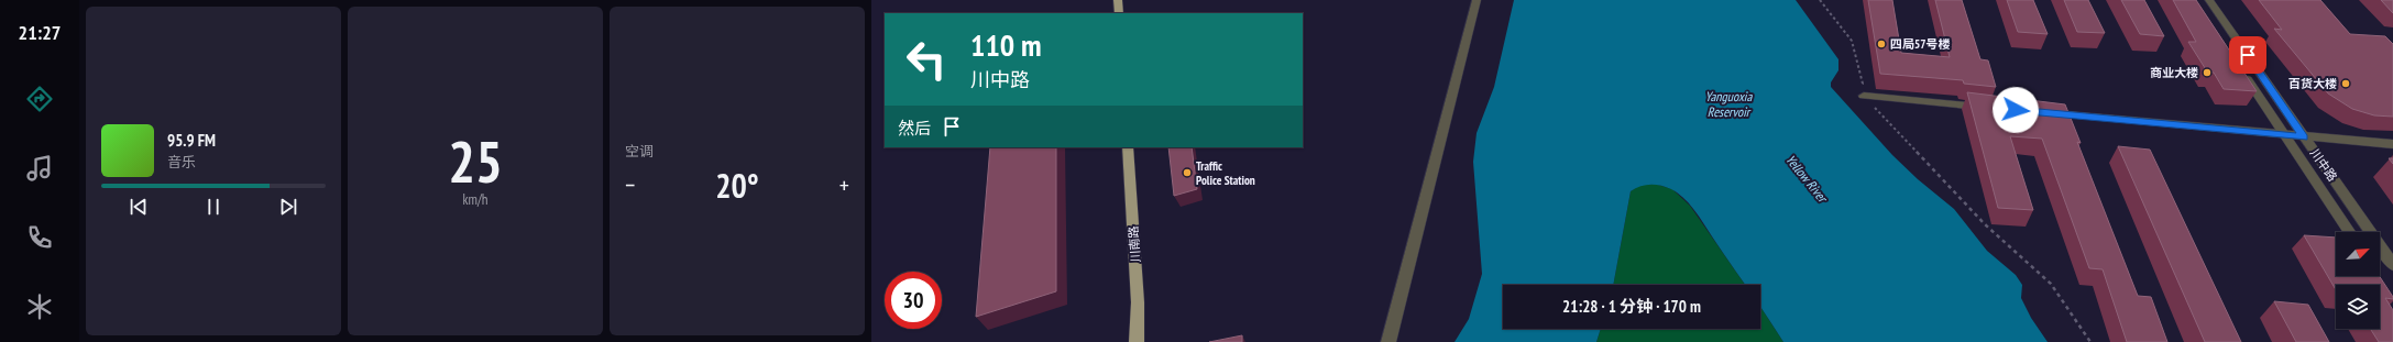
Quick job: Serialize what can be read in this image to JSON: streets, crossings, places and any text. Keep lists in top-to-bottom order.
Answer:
{
  "streets": {
    "main road": ["川南路"],
    "street": ["川中路"]
  },
  "water": ["Yanguoxia Reservoir", "Yellow River"],
  "places": [
    "四局57号楼",
    "商业大楼",
    "百货大楼",
    "Traffic Police Station"
  ],
  "north": "top right",
  "page": {
    "tabs": "21:27",
    "tile": [
      ["25", "km/h"],
      "空调"
    ],
    "turn": ["110 m", "川中路"],
    "then": "然后",
    "song": ["95.9 FM", "音乐"],
    "heat": ["−", "20°", "+"],
    "limit": "30",
    "trip": "21:28 · 1 分钟 · 170 m"
  }
}
